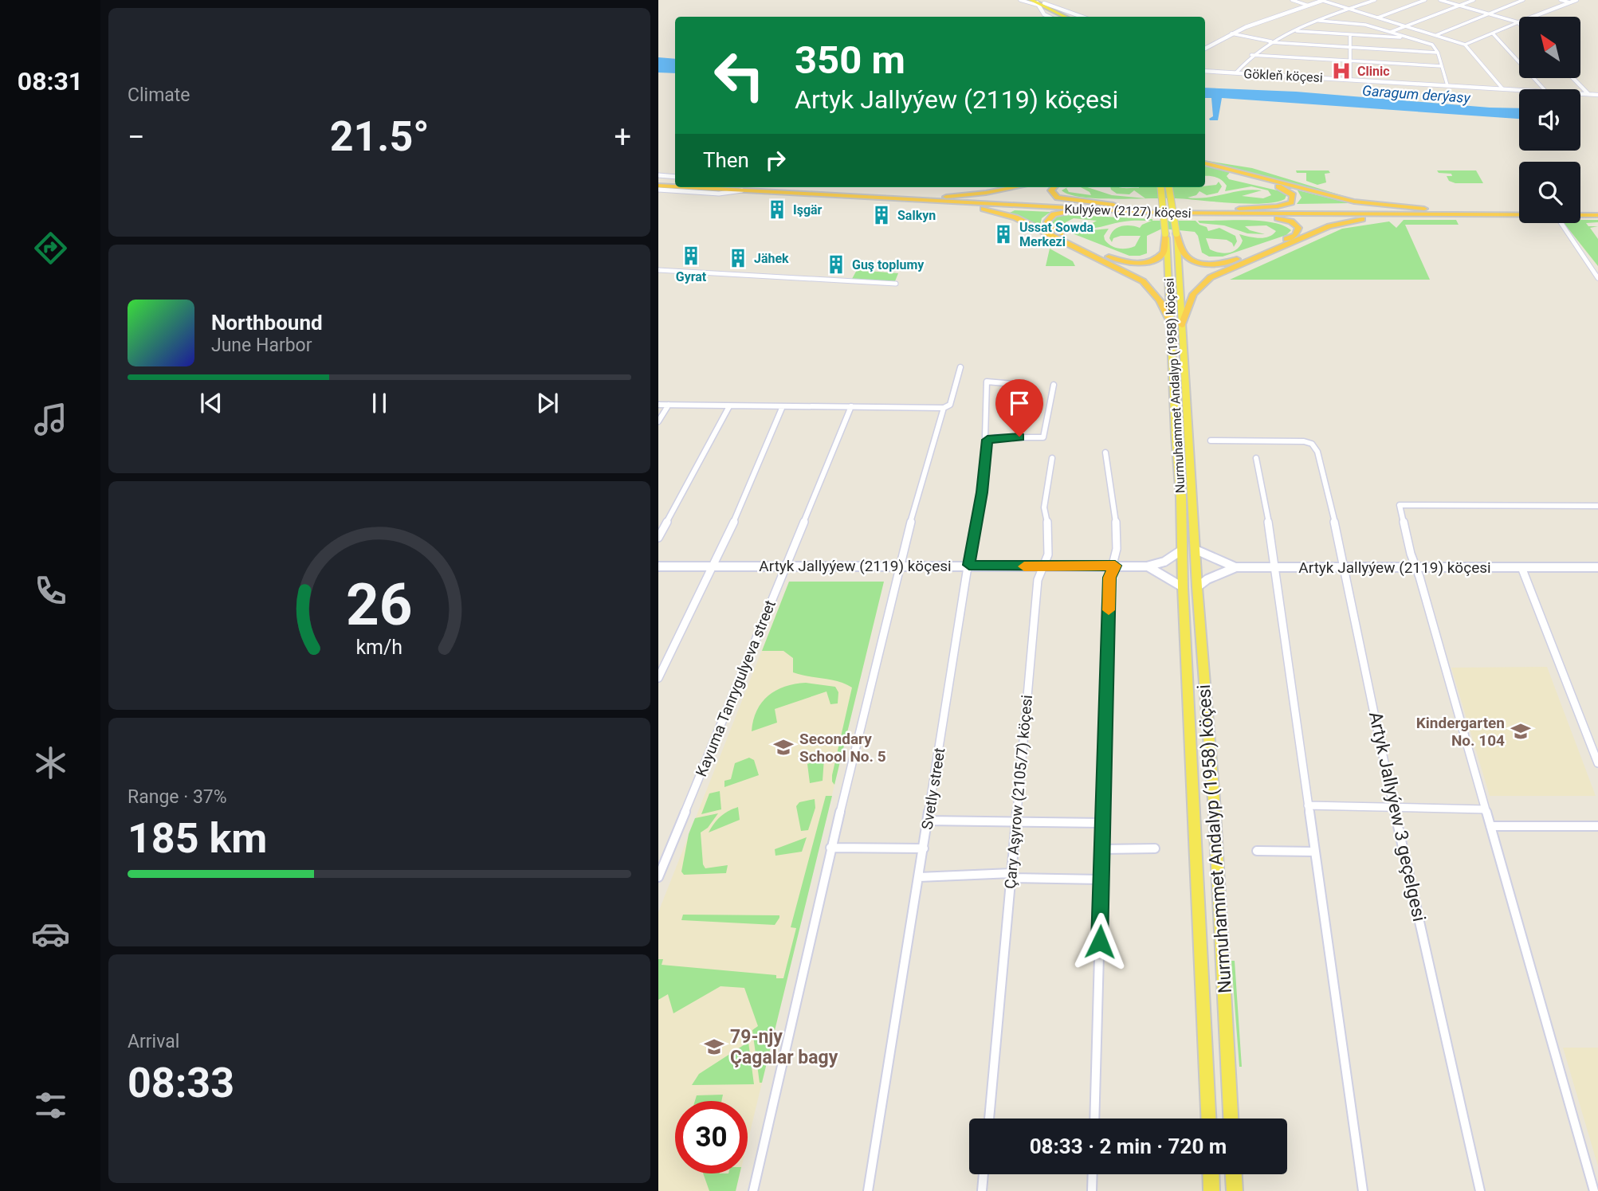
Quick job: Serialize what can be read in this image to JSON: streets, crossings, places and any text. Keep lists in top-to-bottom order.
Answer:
{
  "streets": {
    "highway": ["Kulyýew (2127) köçesi"],
    "main road": ["Nurmuhammet Andalyp (1958) köçesi"],
    "street": [
      "Gökleň köçesi",
      "Artyk Jallyýew (2119) köçesi",
      "Kayuma Tanrygulyeva street",
      "Svetly street",
      "Çary Aşyrow (2105/7) köçesi",
      "Artyk Jallyýew 3 geçelgesi"
    ]
  },
  "crossings": [
    ["Nurmuhammet Andalyp (1958) köçesi", "Artyk Jallyýew (2119) köçesi"],
    ["Artyk Jallyýew (2119) köçesi", "Kayuma Tanrygulyeva street"],
    ["Artyk Jallyýew (2119) köçesi", "Svetly street"],
    ["Artyk Jallyýew (2119) köçesi", "Çary Aşyrow (2105/7) köçesi"],
    ["Artyk Jallyýew (2119) köçesi", "Artyk Jallyýew 3 geçelgesi"]
  ],
  "water": ["Garagum derýasy"],
  "places": {
    "hospital": ["Clinic"],
    "building": [
      "Işgär",
      "Salkyn",
      "Ussat Sowda Merkezi",
      "Gyrat",
      "Jähek",
      "Guş toplumy"
    ],
    "school or university": ["Kindergarten No. 104", "Secondary School No. 5", "79-njy Çagalar bagy"]
  },
  "north": "top left",
  "page": {
    "tabs": "08:31",
    "tile": [
      "Climate",
      ["Range · 37%", "185 km"],
      ["Arrival", "08:33"]
    ],
    "turn": ["350 m", "Artyk Jallyýew (2119) köçesi"],
    "heat": ["−", "21.5°", "+"],
    "then": "Then",
    "song": ["Northbound", "June Harbor"],
    "limit": "30",
    "trip": "08:33 · 2 min · 720 m",
    "gauge": ["26", "km/h"]
  }
}
